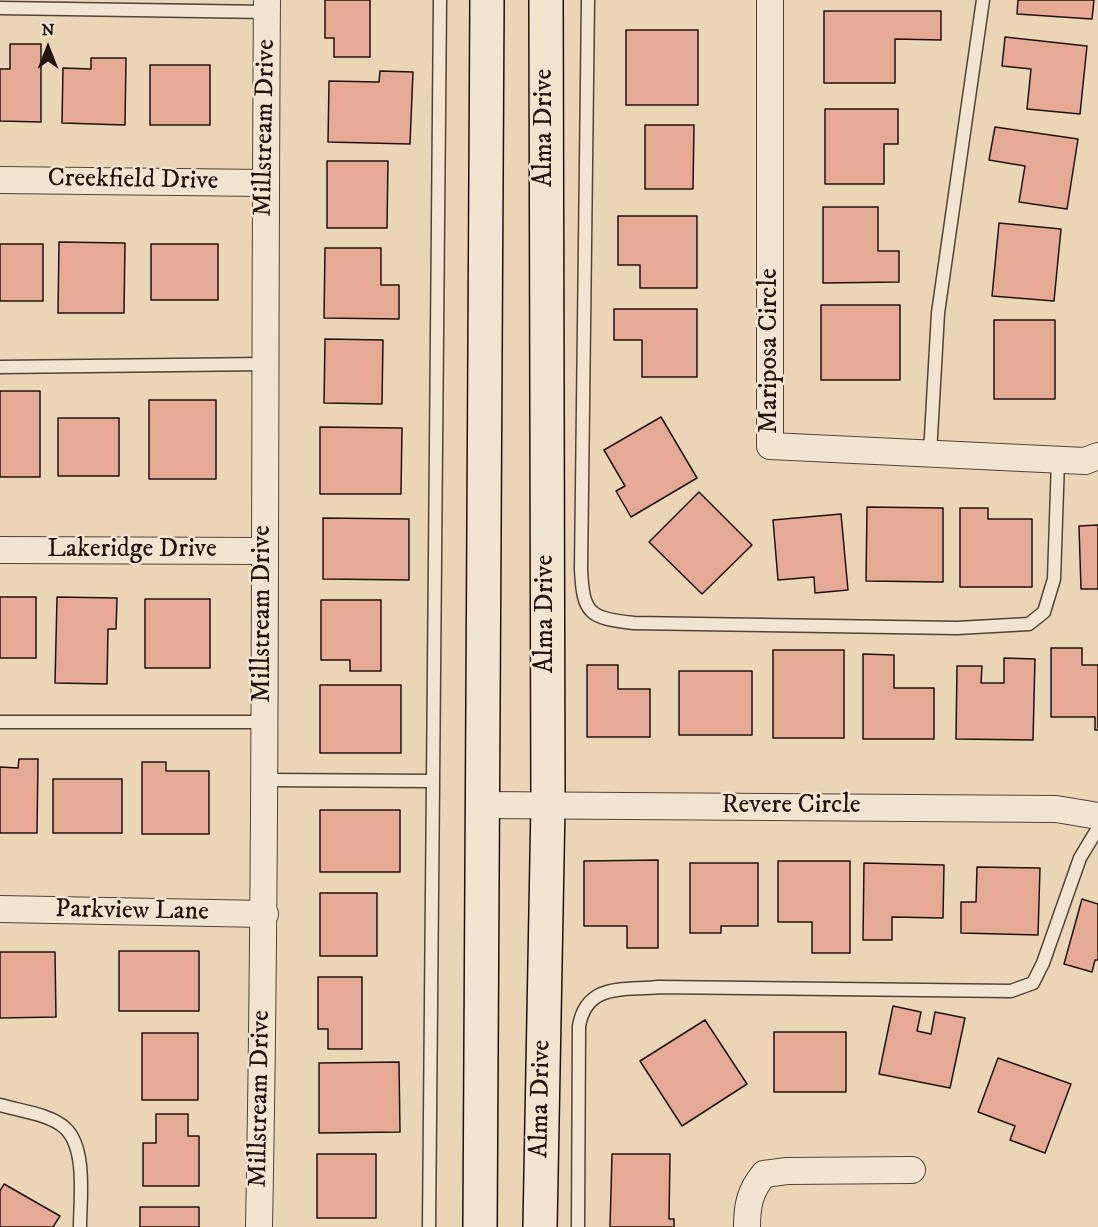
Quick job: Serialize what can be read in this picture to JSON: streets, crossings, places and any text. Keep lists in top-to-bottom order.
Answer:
{
  "streets": {
    "main road": ["Alma Drive"],
    "street": [
      "Millstream Drive",
      "Creekfield Drive",
      "Mariposa Circle",
      "Lakeridge Drive",
      "Revere Circle",
      "Parkview Lane"
    ]
  },
  "crossings": [
    ["Millstream Drive", "Creekfield Drive"],
    ["Millstream Drive", "Lakeridge Drive"],
    ["Millstream Drive", "Parkview Lane"],
    ["Alma Drive", "Revere Circle"]
  ],
  "north": "top"
}
